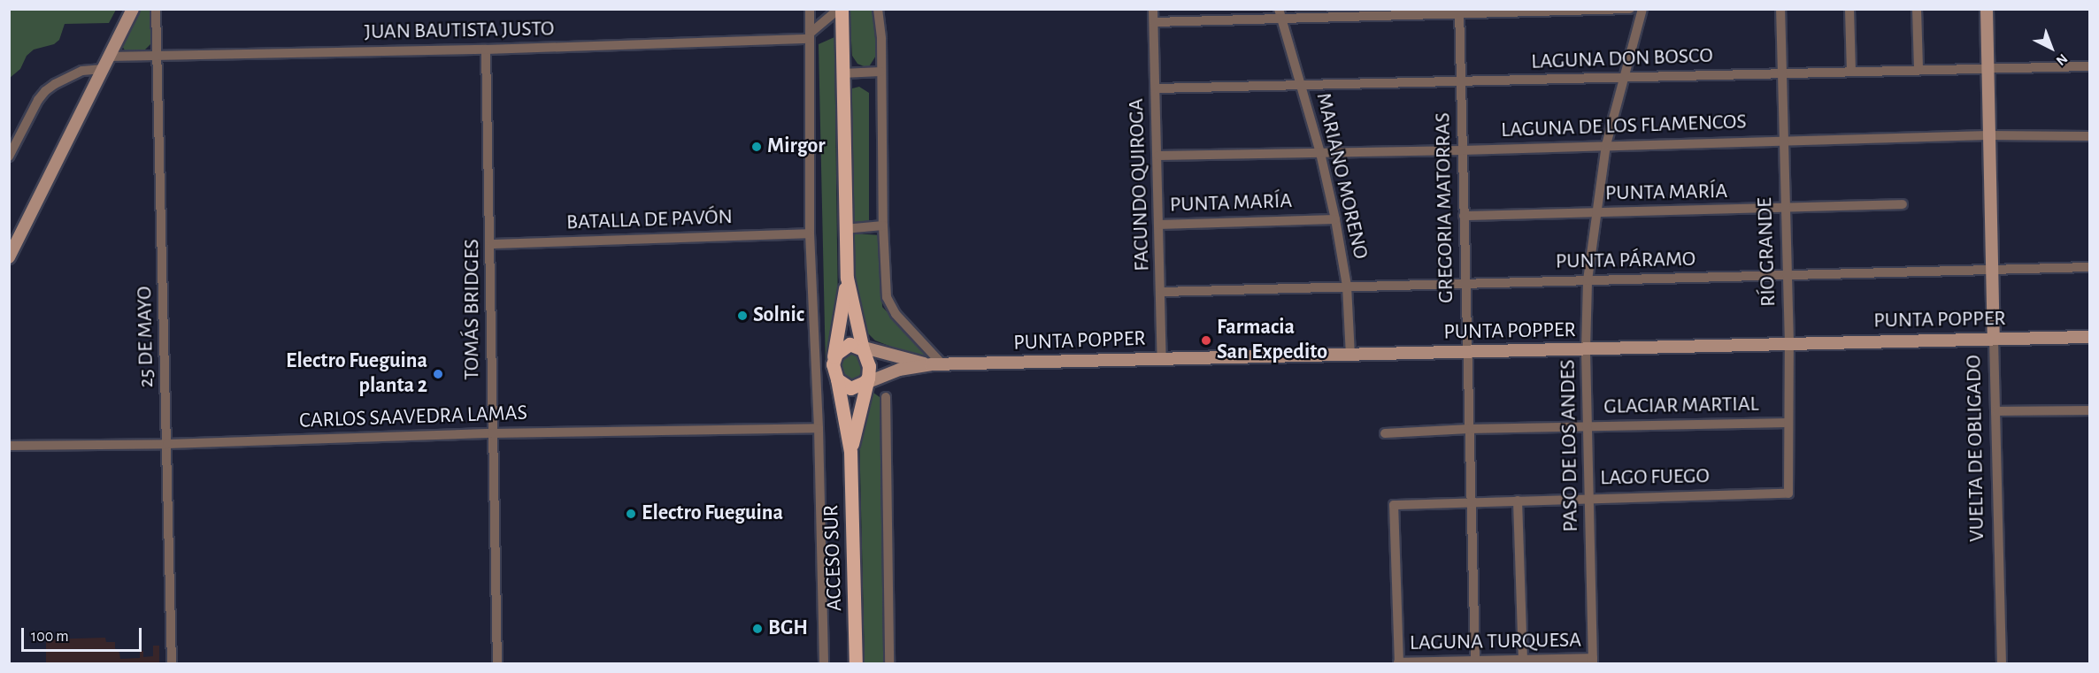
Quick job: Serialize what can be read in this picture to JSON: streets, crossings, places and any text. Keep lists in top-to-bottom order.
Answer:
{
  "streets": {
    "main road": ["ACCESO SUR"],
    "street": [
      "JUAN BAUTISTA JUSTO",
      "LAGUNA DON BOSCO",
      "LAGUNA DE LOS FLAMENCOS",
      "MARIANO MORENO",
      "FACUNDO QUIROGA",
      "PUNTA MARÍA",
      "GREGORIA MATORRAS",
      "BATALLA DE PAVÓN",
      "RÍO GRANDE",
      "PUNTA PÁRAMO",
      "TOMÁS BRIDGES",
      "PUNTA POPPER",
      "25 DE MAYO",
      "GLACIAR MARTIAL",
      "CARLOS SAAVEDRA LAMAS",
      "PASO DE LOS ANDES",
      "VUELTA DE OBLIGADO",
      "LAGO FUEGO",
      "LAGUNA TURQUESA"
    ]
  },
  "crossings": [
    ["JUAN BAUTISTA JUSTO", "TOMÁS BRIDGES"],
    ["JUAN BAUTISTA JUSTO", "25 DE MAYO"],
    ["LAGUNA DON BOSCO", "MARIANO MORENO"],
    ["LAGUNA DON BOSCO", "FACUNDO QUIROGA"],
    ["LAGUNA DON BOSCO", "GREGORIA MATORRAS"],
    ["LAGUNA DON BOSCO", "RÍO GRANDE"],
    ["LAGUNA DON BOSCO", "PASO DE LOS ANDES"],
    ["LAGUNA DON BOSCO", "VUELTA DE OBLIGADO"],
    ["LAGUNA DE LOS FLAMENCOS", "MARIANO MORENO"],
    ["LAGUNA DE LOS FLAMENCOS", "FACUNDO QUIROGA"],
    ["LAGUNA DE LOS FLAMENCOS", "GREGORIA MATORRAS"],
    ["LAGUNA DE LOS FLAMENCOS", "RÍO GRANDE"],
    ["LAGUNA DE LOS FLAMENCOS", "PASO DE LOS ANDES"],
    ["LAGUNA DE LOS FLAMENCOS", "VUELTA DE OBLIGADO"],
    ["MARIANO MORENO", "PUNTA MARÍA"],
    ["MARIANO MORENO", "PUNTA PÁRAMO"],
    ["MARIANO MORENO", "PUNTA POPPER"],
    ["FACUNDO QUIROGA", "PUNTA MARÍA"],
    ["FACUNDO QUIROGA", "PUNTA PÁRAMO"],
    ["FACUNDO QUIROGA", "PUNTA POPPER"],
    ["PUNTA MARÍA", "GREGORIA MATORRAS"],
    ["PUNTA MARÍA", "RÍO GRANDE"],
    ["PUNTA MARÍA", "PASO DE LOS ANDES"],
    ["GREGORIA MATORRAS", "PUNTA PÁRAMO"],
    ["GREGORIA MATORRAS", "PUNTA POPPER"],
    ["GREGORIA MATORRAS", "GLACIAR MARTIAL"],
    ["GREGORIA MATORRAS", "LAGO FUEGO"],
    ["GREGORIA MATORRAS", "LAGUNA TURQUESA"],
    ["BATALLA DE PAVÓN", "TOMÁS BRIDGES"],
    ["RÍO GRANDE", "PUNTA PÁRAMO"],
    ["RÍO GRANDE", "PUNTA POPPER"],
    ["RÍO GRANDE", "GLACIAR MARTIAL"],
    ["RÍO GRANDE", "LAGO FUEGO"],
    ["PUNTA PÁRAMO", "PASO DE LOS ANDES"],
    ["PUNTA PÁRAMO", "VUELTA DE OBLIGADO"],
    ["TOMÁS BRIDGES", "CARLOS SAAVEDRA LAMAS"],
    ["PUNTA POPPER", "PASO DE LOS ANDES"],
    ["PUNTA POPPER", "VUELTA DE OBLIGADO"],
    ["PUNTA POPPER", "ACCESO SUR"],
    ["25 DE MAYO", "CARLOS SAAVEDRA LAMAS"],
    ["GLACIAR MARTIAL", "PASO DE LOS ANDES"],
    ["PASO DE LOS ANDES", "LAGO FUEGO"],
    ["PASO DE LOS ANDES", "LAGUNA TURQUESA"],
    ["LAGO FUEGO", "LAGUNA TURQUESA"]
  ],
  "places": [
    "Mirgor",
    "Solnic",
    "Farmacia San Expedito",
    "Electro Fueguina planta 2",
    "Electro Fueguina",
    "BGH"
  ],
  "scale_bar": "100 m",
  "north": "bottom right"
}
